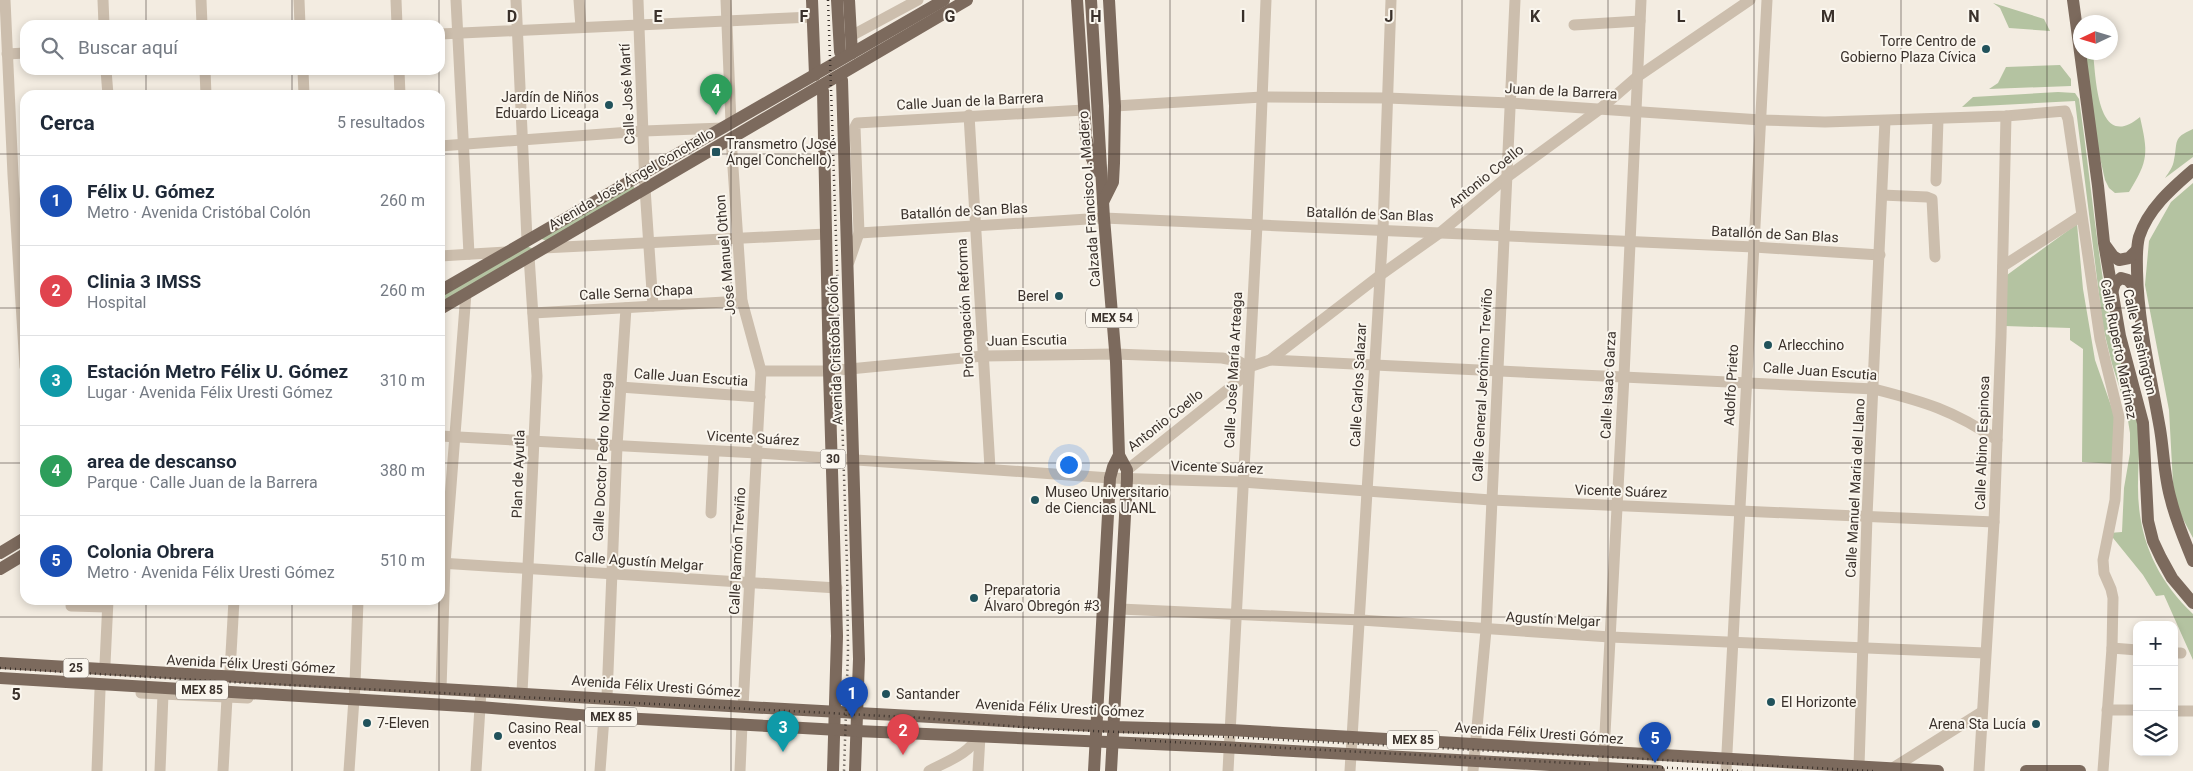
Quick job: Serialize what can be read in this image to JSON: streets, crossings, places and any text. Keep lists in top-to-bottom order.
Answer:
{
  "streets": {
    "main road": [
      "Avenida José Ángel Conchello",
      "Calzada Francisco I. Madero",
      "MEX 54",
      "Calle Washington",
      "Avenida Cristóbal Colón",
      "30",
      "Avenida Félix Uresti Gómez",
      "25",
      "MEX 85"
    ],
    "street": [
      "Juan de la Barrera",
      "Calle José Martí",
      "Calle Juan de la Barrera",
      "Antonio Coello",
      "Batallón de San Blas",
      "José Manuel Othon",
      "Calle Serna Chapa",
      "Prolongación Reforma",
      "Juan Escutia",
      "Calle Ruperto Martínez",
      "Calle José María Arteaga",
      "Calle Juan Escutia",
      "Calle Carlos Salazar",
      "Calle General Jerónimo Treviño",
      "Calle Isaac Garza",
      "Adolfo Prieto",
      "Vicente Suárez",
      "Calle Albino Espinosa",
      "Calle Doctor Pedro Noriega",
      "Plan de Ayutla",
      "Calle Manuel Maria del Llano",
      "Calle Ramón Treviño",
      "Calle Agustín Melgar",
      "Agustín Melgar"
    ]
  },
  "crossings": [
    ["Juan de la Barrera", "Antonio Coello"],
    ["Juan de la Barrera", "Calle Ruperto Martínez"],
    ["Juan de la Barrera", "Calle José María Arteaga"],
    ["Juan de la Barrera", "Calle Carlos Salazar"],
    ["Juan de la Barrera", "Calle General Jerónimo Treviño"],
    ["Juan de la Barrera", "Calle Isaac Garza"],
    ["Juan de la Barrera", "Adolfo Prieto"],
    ["Juan de la Barrera", "Calle Albino Espinosa"],
    ["Juan de la Barrera", "Calle Manuel Maria del Llano"],
    ["Calle José Martí", "Avenida José Ángel Conchello"],
    ["Calle José Martí", "Calle Serna Chapa"],
    ["Calle Juan de la Barrera", "Batallón de San Blas"],
    ["Calle Juan de la Barrera", "Prolongación Reforma"],
    ["Antonio Coello", "Calzada Francisco I. Madero"],
    ["Antonio Coello", "Batallón de San Blas"],
    ["Antonio Coello", "Calle José María Arteaga"],
    ["Antonio Coello", "Calle Juan Escutia"],
    ["Antonio Coello", "Calle Carlos Salazar"],
    ["Antonio Coello", "Calle General Jerónimo Treviño"],
    ["Antonio Coello", "Calle Isaac Garza"],
    ["Antonio Coello", "Vicente Suárez"],
    ["Avenida José Ángel Conchello", "José Manuel Othon"],
    ["Avenida José Ángel Conchello", "Avenida Cristóbal Colón"],
    ["Avenida José Ángel Conchello", "Plan de Ayutla"],
    ["Calzada Francisco I. Madero", "Batallón de San Blas"],
    ["Calzada Francisco I. Madero", "Juan Escutia"],
    ["Calzada Francisco I. Madero", "Vicente Suárez"],
    ["Calzada Francisco I. Madero", "Agustín Melgar"],
    ["Calzada Francisco I. Madero", "Avenida Félix Uresti Gómez"],
    ["Batallón de San Blas", "Prolongación Reforma"],
    ["Batallón de San Blas", "Calle José María Arteaga"],
    ["Batallón de San Blas", "Calle Carlos Salazar"],
    ["Batallón de San Blas", "Calle General Jerónimo Treviño"],
    ["Batallón de San Blas", "Calle Isaac Garza"],
    ["Batallón de San Blas", "Adolfo Prieto"],
    ["Batallón de San Blas", "Calle Manuel Maria del Llano"],
    ["José Manuel Othon", "Calle Serna Chapa"],
    ["José Manuel Othon", "Calle Juan Escutia"],
    ["José Manuel Othon", "Calle Ramón Treviño"],
    ["Calle Serna Chapa", "Calle Doctor Pedro Noriega"],
    ["Calle Serna Chapa", "Plan de Ayutla"],
    ["Prolongación Reforma", "Juan Escutia"],
    ["Prolongación Reforma", "Vicente Suárez"],
    ["Juan Escutia", "Avenida Cristóbal Colón"],
    ["Juan Escutia", "Calle Juan Escutia"],
    ["Avenida Cristóbal Colón", "Calle Juan Escutia"],
    ["Avenida Cristóbal Colón", "Vicente Suárez"],
    ["Avenida Cristóbal Colón", "Calle Agustín Melgar"],
    ["Avenida Cristóbal Colón", "Avenida Félix Uresti Gómez"],
    ["Calle José María Arteaga", "Vicente Suárez"],
    ["Calle José María Arteaga", "Agustín Melgar"],
    ["Calle José María Arteaga", "Avenida Félix Uresti Gómez"],
    ["Calle Juan Escutia", "Calle Carlos Salazar"],
    ["Calle Juan Escutia", "Calle General Jerónimo Treviño"],
    ["Calle Juan Escutia", "Calle Isaac Garza"],
    ["Calle Juan Escutia", "Adolfo Prieto"],
    ["Calle Juan Escutia", "Calle Albino Espinosa"],
    ["Calle Juan Escutia", "Calle Doctor Pedro Noriega"],
    ["Calle Juan Escutia", "Calle Manuel Maria del Llano"],
    ["Calle Juan Escutia", "Calle Ramón Treviño"],
    ["Calle Carlos Salazar", "Vicente Suárez"],
    ["Calle Carlos Salazar", "Agustín Melgar"],
    ["Calle Carlos Salazar", "Avenida Félix Uresti Gómez"],
    ["Calle General Jerónimo Treviño", "Vicente Suárez"],
    ["Calle General Jerónimo Treviño", "Agustín Melgar"],
    ["Calle General Jerónimo Treviño", "Avenida Félix Uresti Gómez"],
    ["Calle Isaac Garza", "Vicente Suárez"],
    ["Calle Isaac Garza", "Agustín Melgar"],
    ["Calle Isaac Garza", "Avenida Félix Uresti Gómez"],
    ["Adolfo Prieto", "Vicente Suárez"],
    ["Adolfo Prieto", "Agustín Melgar"],
    ["Adolfo Prieto", "Avenida Félix Uresti Gómez"],
    ["Vicente Suárez", "Calle Albino Espinosa"],
    ["Vicente Suárez", "Calle Doctor Pedro Noriega"],
    ["Vicente Suárez", "Plan de Ayutla"],
    ["Vicente Suárez", "Calle Manuel Maria del Llano"],
    ["Vicente Suárez", "Calle Ramón Treviño"],
    ["Calle Albino Espinosa", "Agustín Melgar"],
    ["Calle Doctor Pedro Noriega", "Calle Agustín Melgar"],
    ["Calle Doctor Pedro Noriega", "Avenida Félix Uresti Gómez"],
    ["Plan de Ayutla", "Calle Agustín Melgar"],
    ["Plan de Ayutla", "Avenida Félix Uresti Gómez"],
    ["Calle Manuel Maria del Llano", "Agustín Melgar"],
    ["Calle Manuel Maria del Llano", "Avenida Félix Uresti Gómez"],
    ["Calle Ramón Treviño", "Calle Agustín Melgar"],
    ["Calle Ramón Treviño", "Avenida Félix Uresti Gómez"],
    ["Avenida Félix Uresti Gómez", "25"]
  ],
  "places": {
    "other": [
      "Torre Centro de Gobierno Plaza Cívica",
      "Jardín de Niños Eduardo Liceaga",
      "Berel",
      "Arlecchino",
      "Museo Universitario de Ciencias UANL",
      "Preparatoria Álvaro Obregón #3",
      "Santander",
      "El Horizonte",
      "7-Eleven",
      "Arena Sta Lucía",
      "Casino Real eventos"
    ],
    "transit": ["Transmetro (José Ángel Conchello)"]
  },
  "north": "left",
  "page": {
    "search": "Buscar aquí",
    "pins": [
      "4",
      "1",
      "3",
      "2",
      "5"
    ],
    "heading": ["Cerca", "5 resultados"],
    "list": [
      {
        "mark": "1",
        "name": "Félix U. Gómez",
        "note": "Metro · Avenida Cristóbal Colón",
        "value": "260 m"
      },
      {
        "mark": "2",
        "name": "Clinia 3 IMSS",
        "note": "Hospital",
        "value": "260 m"
      },
      {
        "mark": "3",
        "name": "Estación Metro Félix U. Gómez",
        "note": "Lugar · Avenida Félix Uresti Gómez",
        "value": "310 m"
      },
      {
        "mark": "4",
        "name": "area de descanso",
        "note": "Parque · Calle Juan de la Barrera",
        "value": "380 m"
      },
      {
        "mark": "5",
        "name": "Colonia Obrera",
        "note": "Metro · Avenida Félix Uresti Gómez",
        "value": "510 m"
      }
    ],
    "map_buttons": ["+", "−"]
  },
  "grid": {
    "columns": [
      "D",
      "E",
      "F",
      "G",
      "H",
      "I",
      "J",
      "K",
      "L",
      "M",
      "N"
    ],
    "rows": ["5"]
  }
}
